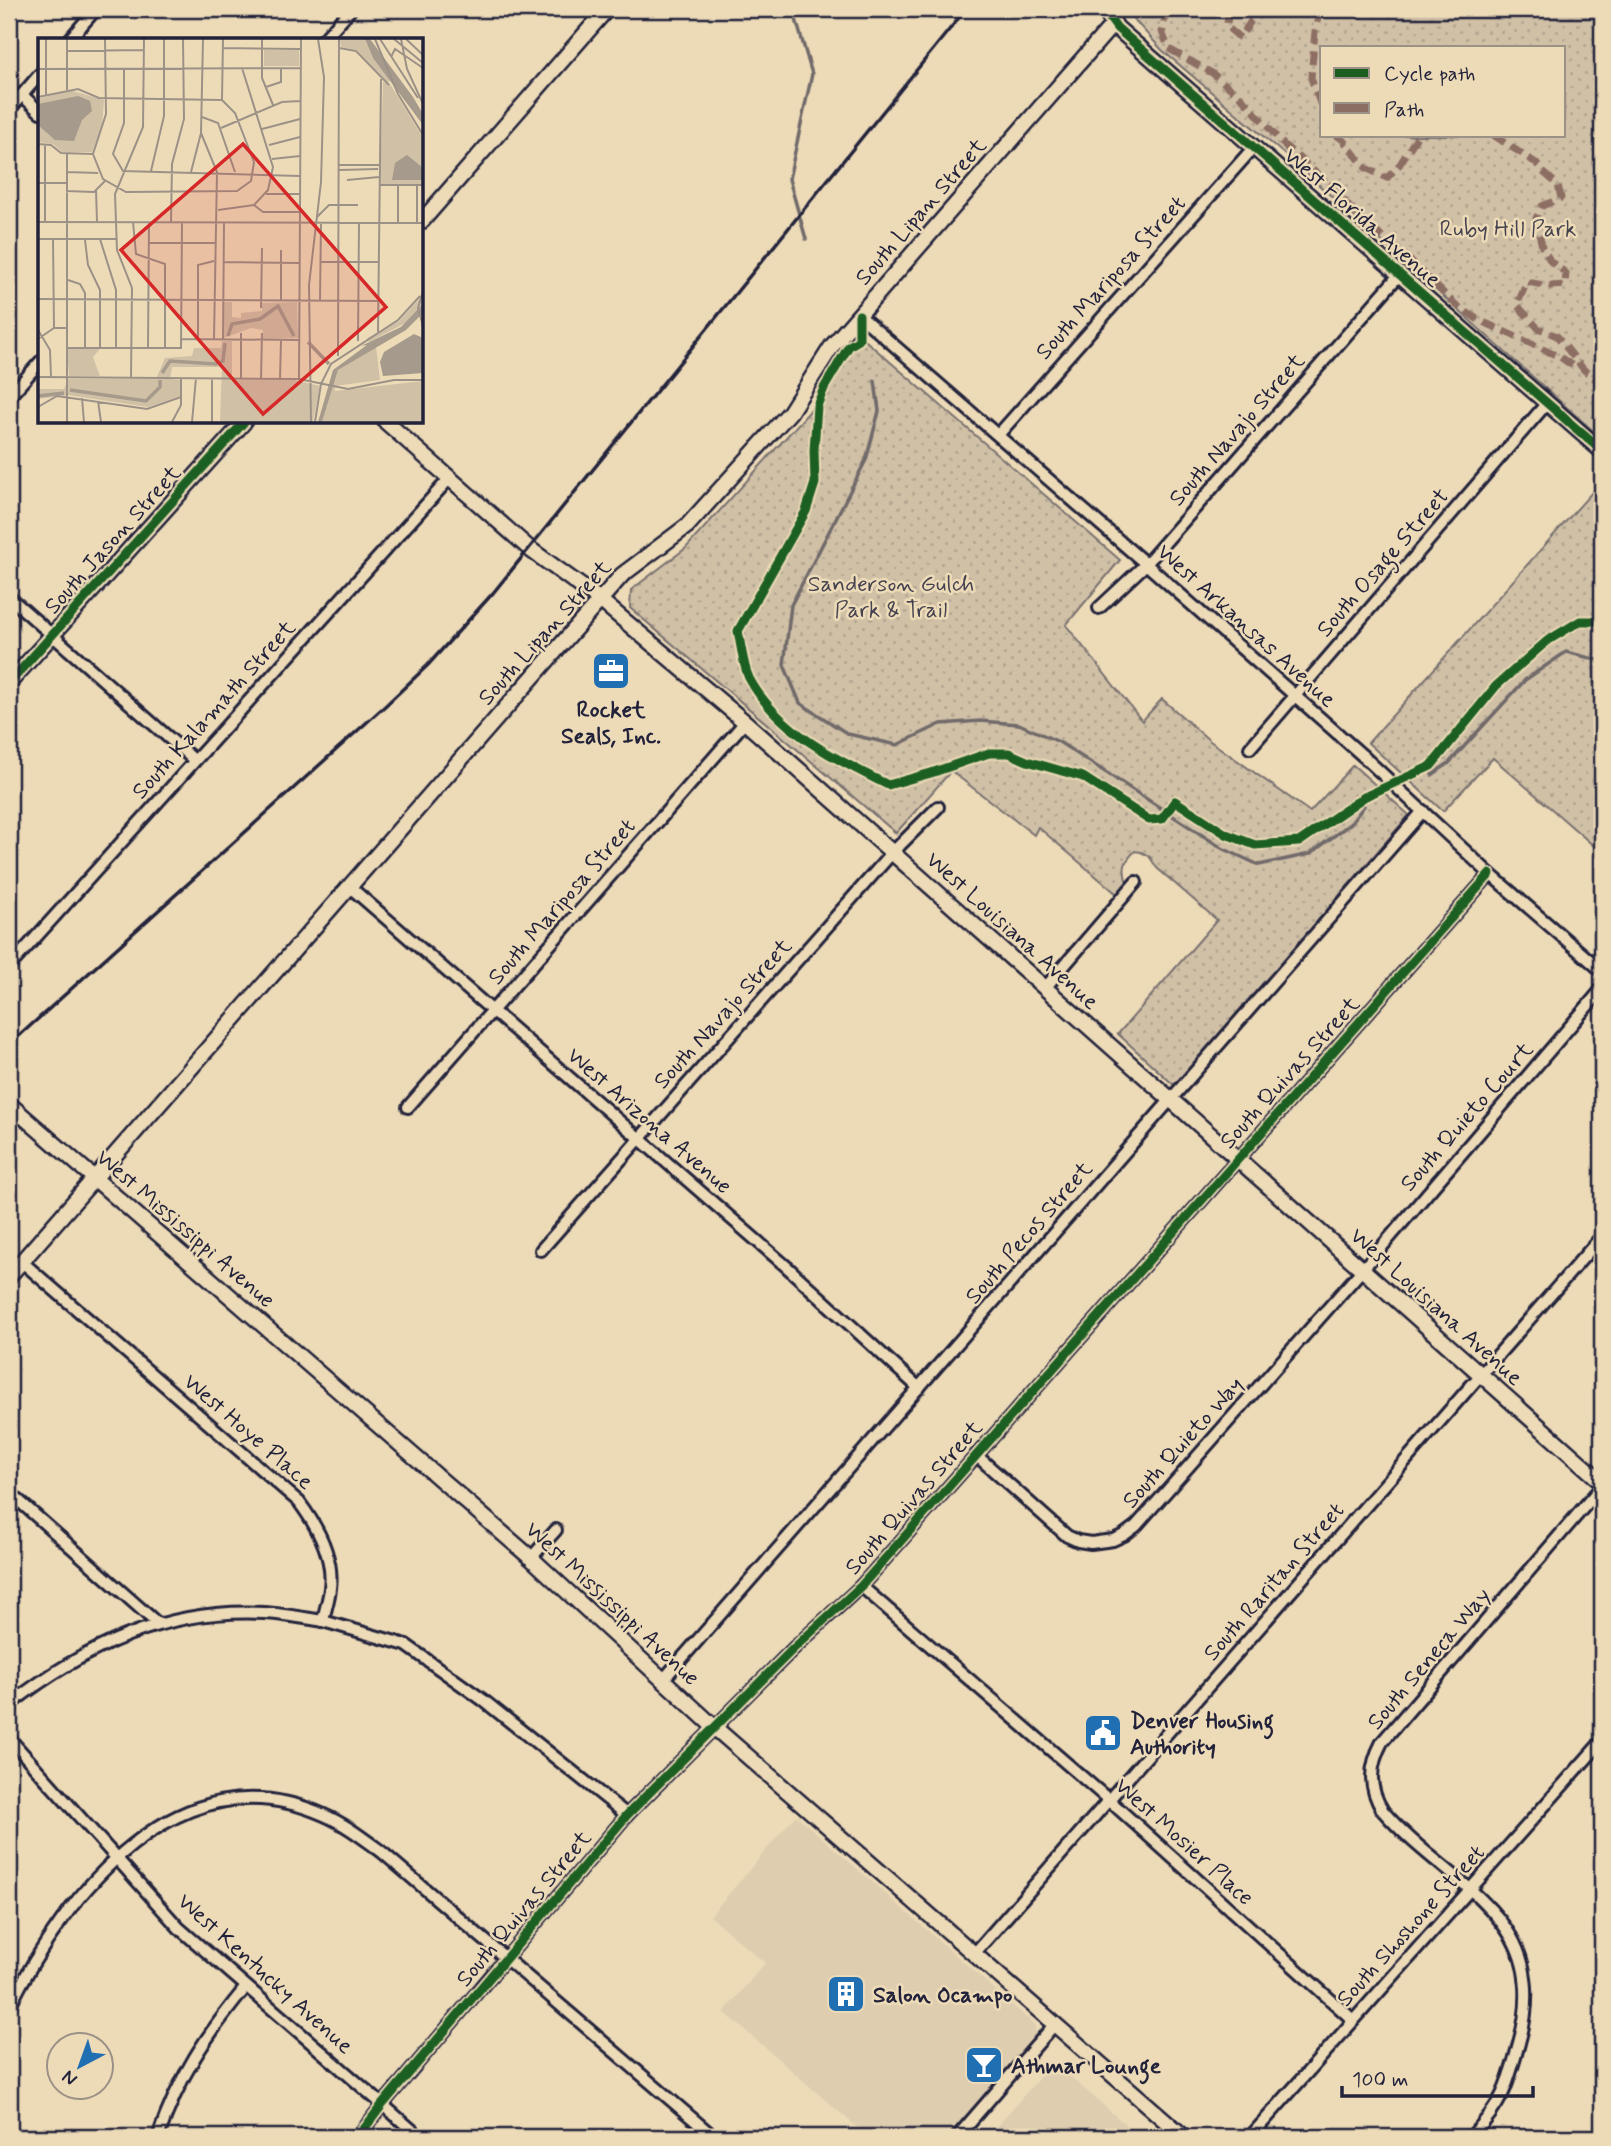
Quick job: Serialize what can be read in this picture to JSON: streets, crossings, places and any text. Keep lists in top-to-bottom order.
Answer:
{
  "streets": {
    "street": [
      "South Lipan Street",
      "West Florida Avenue",
      "South Mariposa Street",
      "South Navajo Street",
      "South Jason Street",
      "South Osage Street",
      "West Arkansas Avenue",
      "South Kalamath Street",
      "West Louisiana Avenue",
      "South Quivas Street",
      "South Quieto Court",
      "West Arizona Avenue",
      "West Mississippi Avenue",
      "South Pecos Street",
      "West Hoye Place",
      "South Quieto Way",
      "South Raritan Street",
      "South Seneca Way",
      "West Mosier Place",
      "South Shoshone Street",
      "West Kentucky Avenue"
    ]
  },
  "crossings": [
    ["South Lipan Street", "West Florida Avenue"],
    ["South Lipan Street", "West Arkansas Avenue"],
    ["South Lipan Street", "West Louisiana Avenue"],
    ["South Lipan Street", "West Arizona Avenue"],
    ["South Lipan Street", "West Mississippi Avenue"],
    ["South Lipan Street", "West Hoye Place"],
    ["West Florida Avenue", "South Mariposa Street"],
    ["West Florida Avenue", "South Navajo Street"],
    ["West Florida Avenue", "South Osage Street"],
    ["South Mariposa Street", "West Arkansas Avenue"],
    ["South Mariposa Street", "West Louisiana Avenue"],
    ["South Mariposa Street", "West Arizona Avenue"],
    ["South Navajo Street", "West Arkansas Avenue"],
    ["South Navajo Street", "West Louisiana Avenue"],
    ["South Navajo Street", "West Arizona Avenue"],
    ["South Osage Street", "West Arkansas Avenue"],
    ["West Arkansas Avenue", "South Quivas Street"],
    ["West Arkansas Avenue", "South Pecos Street"],
    ["South Kalamath Street", "West Louisiana Avenue"],
    ["West Louisiana Avenue", "South Quivas Street"],
    ["West Louisiana Avenue", "South Quieto Court"],
    ["West Louisiana Avenue", "South Pecos Street"],
    ["West Louisiana Avenue", "South Quieto Way"],
    ["West Louisiana Avenue", "South Raritan Street"],
    ["West Louisiana Avenue", "South Seneca Way"],
    ["South Quivas Street", "West Mississippi Avenue"],
    ["South Quivas Street", "South Quieto Way"],
    ["South Quivas Street", "West Mosier Place"],
    ["South Quivas Street", "West Kentucky Avenue"],
    ["South Quieto Court", "South Quieto Way"],
    ["West Arizona Avenue", "South Pecos Street"],
    ["West Mississippi Avenue", "South Pecos Street"],
    ["West Mississippi Avenue", "South Raritan Street"],
    ["South Raritan Street", "West Mosier Place"],
    ["South Seneca Way", "South Shoshone Street"],
    ["West Mosier Place", "South Shoshone Street"]
  ],
  "parks": ["Ruby Hill Park", "Sanderson Gulch Park & Trail"],
  "places": {
    "office": ["Rocket Seals, Inc."],
    "public building": ["Denver Housing Authority"],
    "building": ["Salon Ocampo"],
    "bar": ["Athmar Lounge"]
  },
  "legend": ["Cycle path", "Path"],
  "scale_bar": "100 m",
  "north": "bottom left"
}
